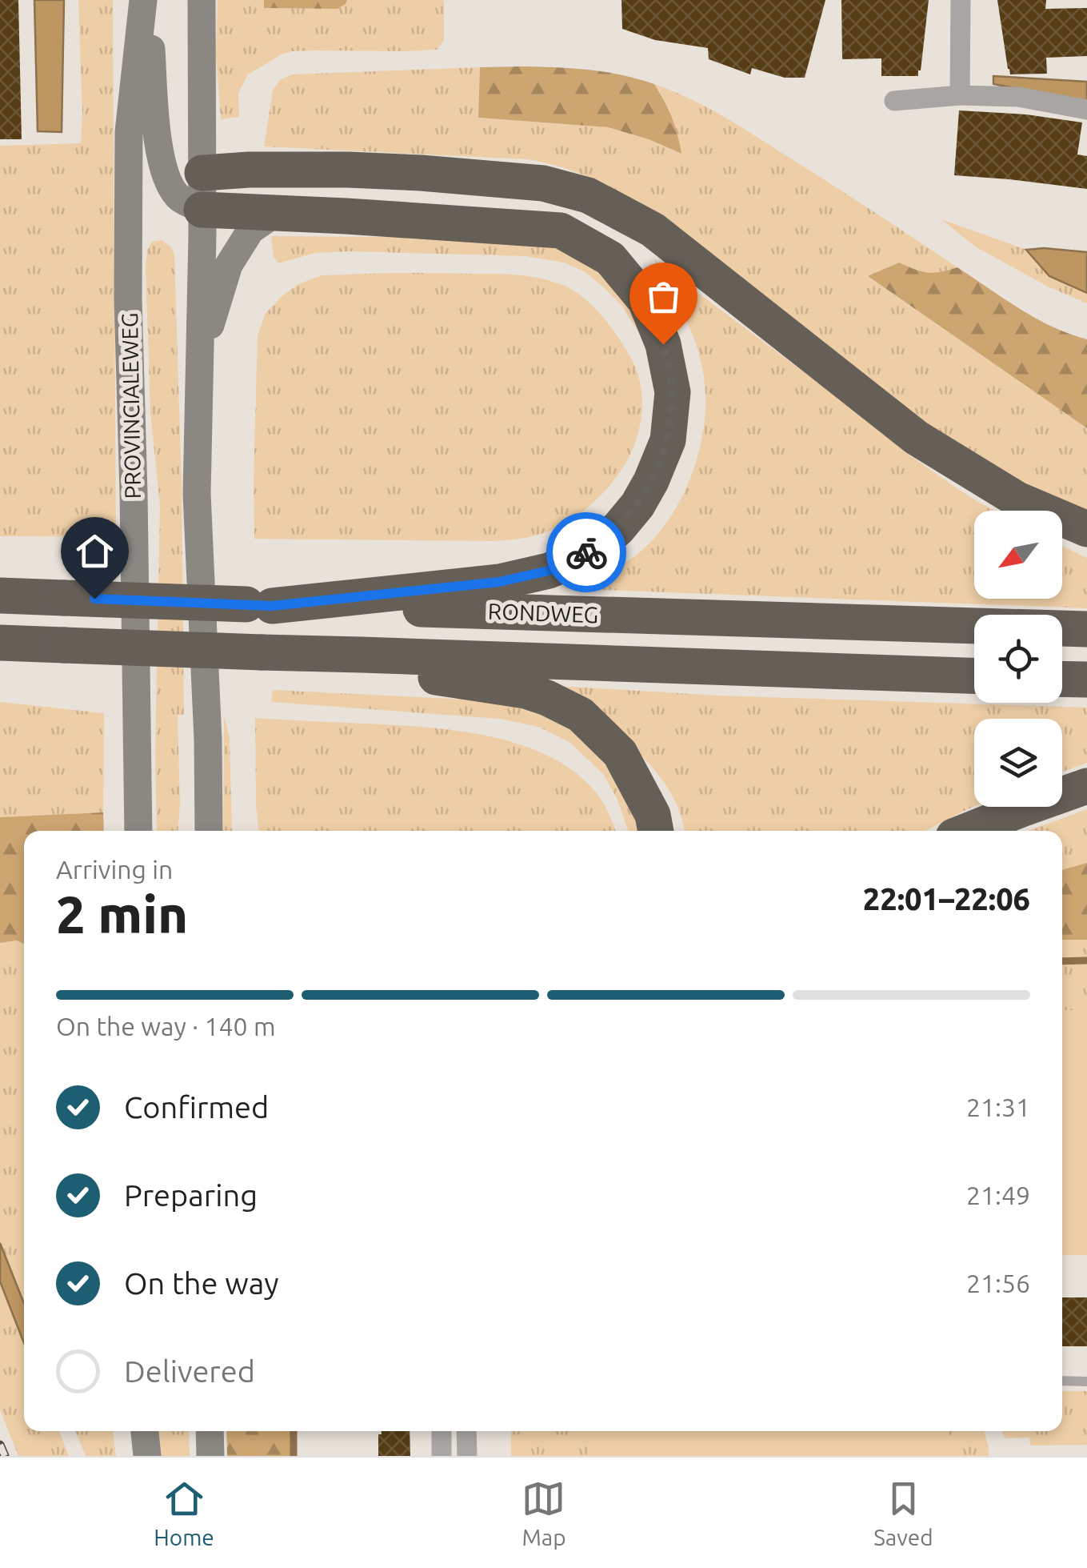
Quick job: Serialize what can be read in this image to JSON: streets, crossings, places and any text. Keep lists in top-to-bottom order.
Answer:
{
  "streets": {
    "highway": ["RONDWEG"],
    "main road": ["PROVINCIALEWEG"]
  },
  "north": "bottom left",
  "page": {
    "heading": ["2 min", "Arriving in", "22:01–22:06"],
    "bar": "On the way · 140 m",
    "list": [
      ["Confirmed", "21:31"],
      ["Preparing", "21:49"],
      ["On the way", "21:56"],
      "Delivered"
    ],
    "tabs": ["Home", "Map", "Saved"]
  }
}
